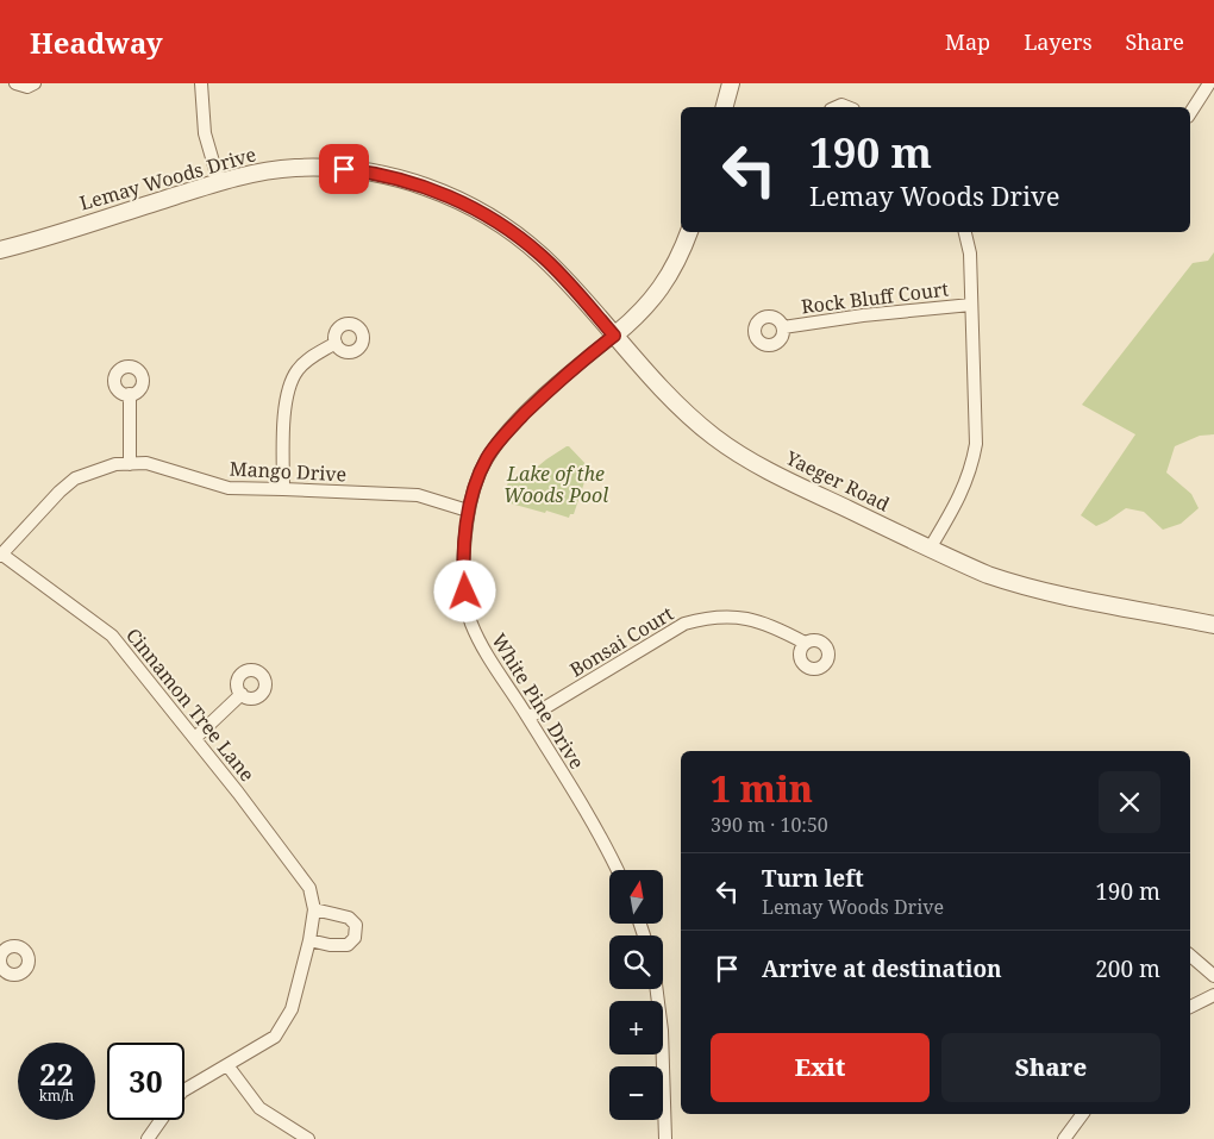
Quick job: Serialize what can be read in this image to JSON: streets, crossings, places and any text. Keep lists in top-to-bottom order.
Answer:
{
  "streets": {
    "street": [
      "Lemay Woods Drive",
      "Rock Bluff Court",
      "Mango Drive",
      "Yaeger Road",
      "Bonsai Court",
      "White Pine Drive",
      "Cinnamon Tree Lane"
    ]
  },
  "crossings": [
    ["Lemay Woods Drive", "Yaeger Road"],
    ["Lemay Woods Drive", "White Pine Drive"],
    ["Mango Drive", "White Pine Drive"],
    ["Mango Drive", "Cinnamon Tree Lane"],
    ["Yaeger Road", "White Pine Drive"],
    ["Bonsai Court", "White Pine Drive"]
  ],
  "parks": ["Lake of the Woods Pool"],
  "north": "top",
  "page": {
    "header": "Headway",
    "nav": ["Map", "Layers", "Share"],
    "turn": ["190 m", "Lemay Woods Drive"],
    "heading": ["1 min", "390 m · 10:50"],
    "list": [
      {
        "name": "Turn left",
        "note": "Lemay Woods Drive",
        "value": "190 m"
      },
      {
        "name": "Arrive at destination",
        "value": "200 m"
      }
    ],
    "map_buttons": ["+", "−"],
    "buttons": ["Exit", "Share"],
    "speed": "22 km/h",
    "limit": "30"
  }
}
